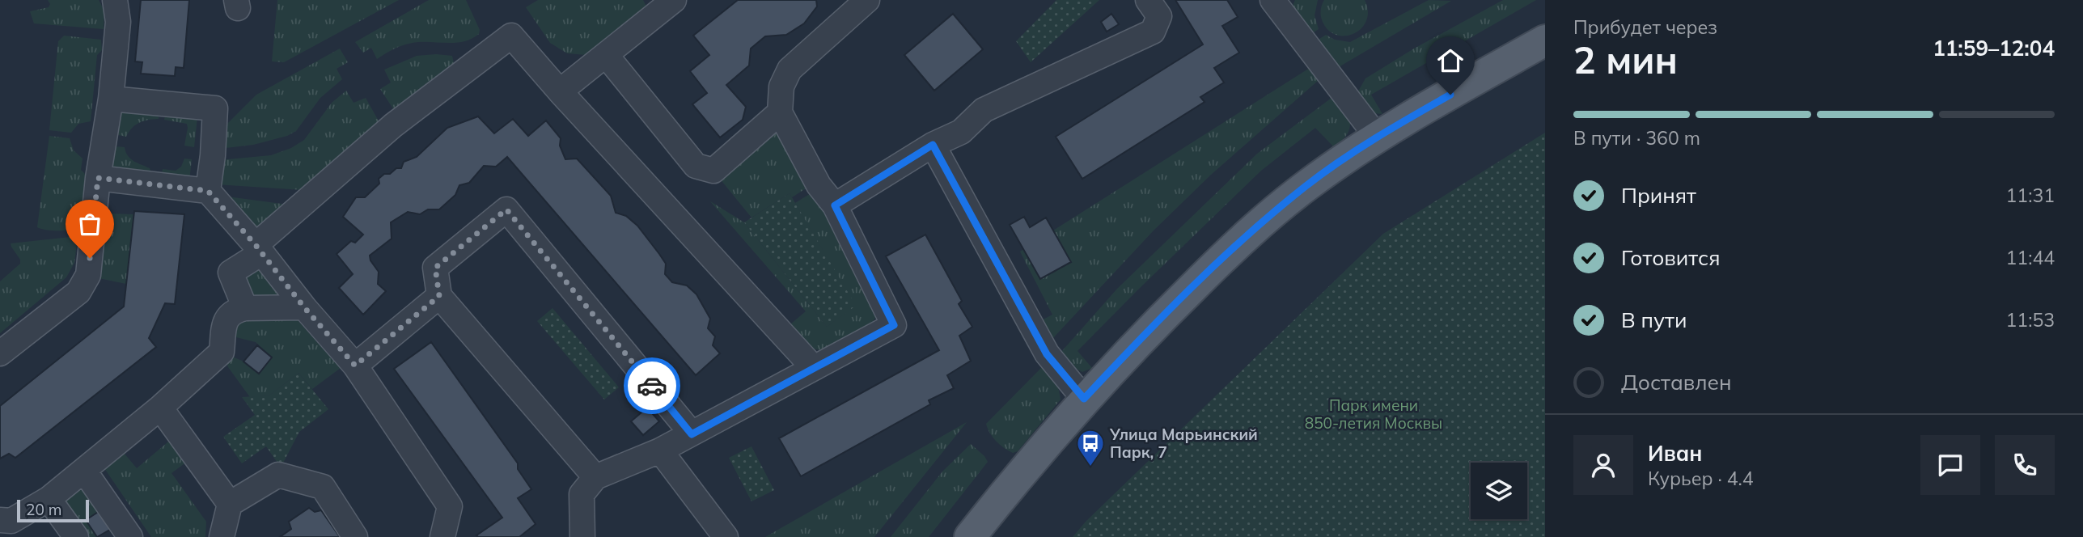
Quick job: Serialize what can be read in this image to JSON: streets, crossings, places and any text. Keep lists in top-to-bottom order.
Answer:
{
  "parks": ["Парк имени 850-летия Москвы"],
  "places": {
    "bus stop": ["Улица Марьинский Парк, 7"]
  },
  "scale_bar": "20 m",
  "page": {
    "heading": ["2 мин", "Прибудет через", "11:59–12:04"],
    "panel": ["Иван", "Курьер · 4.4"],
    "bar": "В пути · 360 m",
    "list": [
      ["Принят", "11:31"],
      ["Готовится", "11:44"],
      ["В пути", "11:53"],
      "Доставлен"
    ],
    "scale": "20 m"
  }
}
